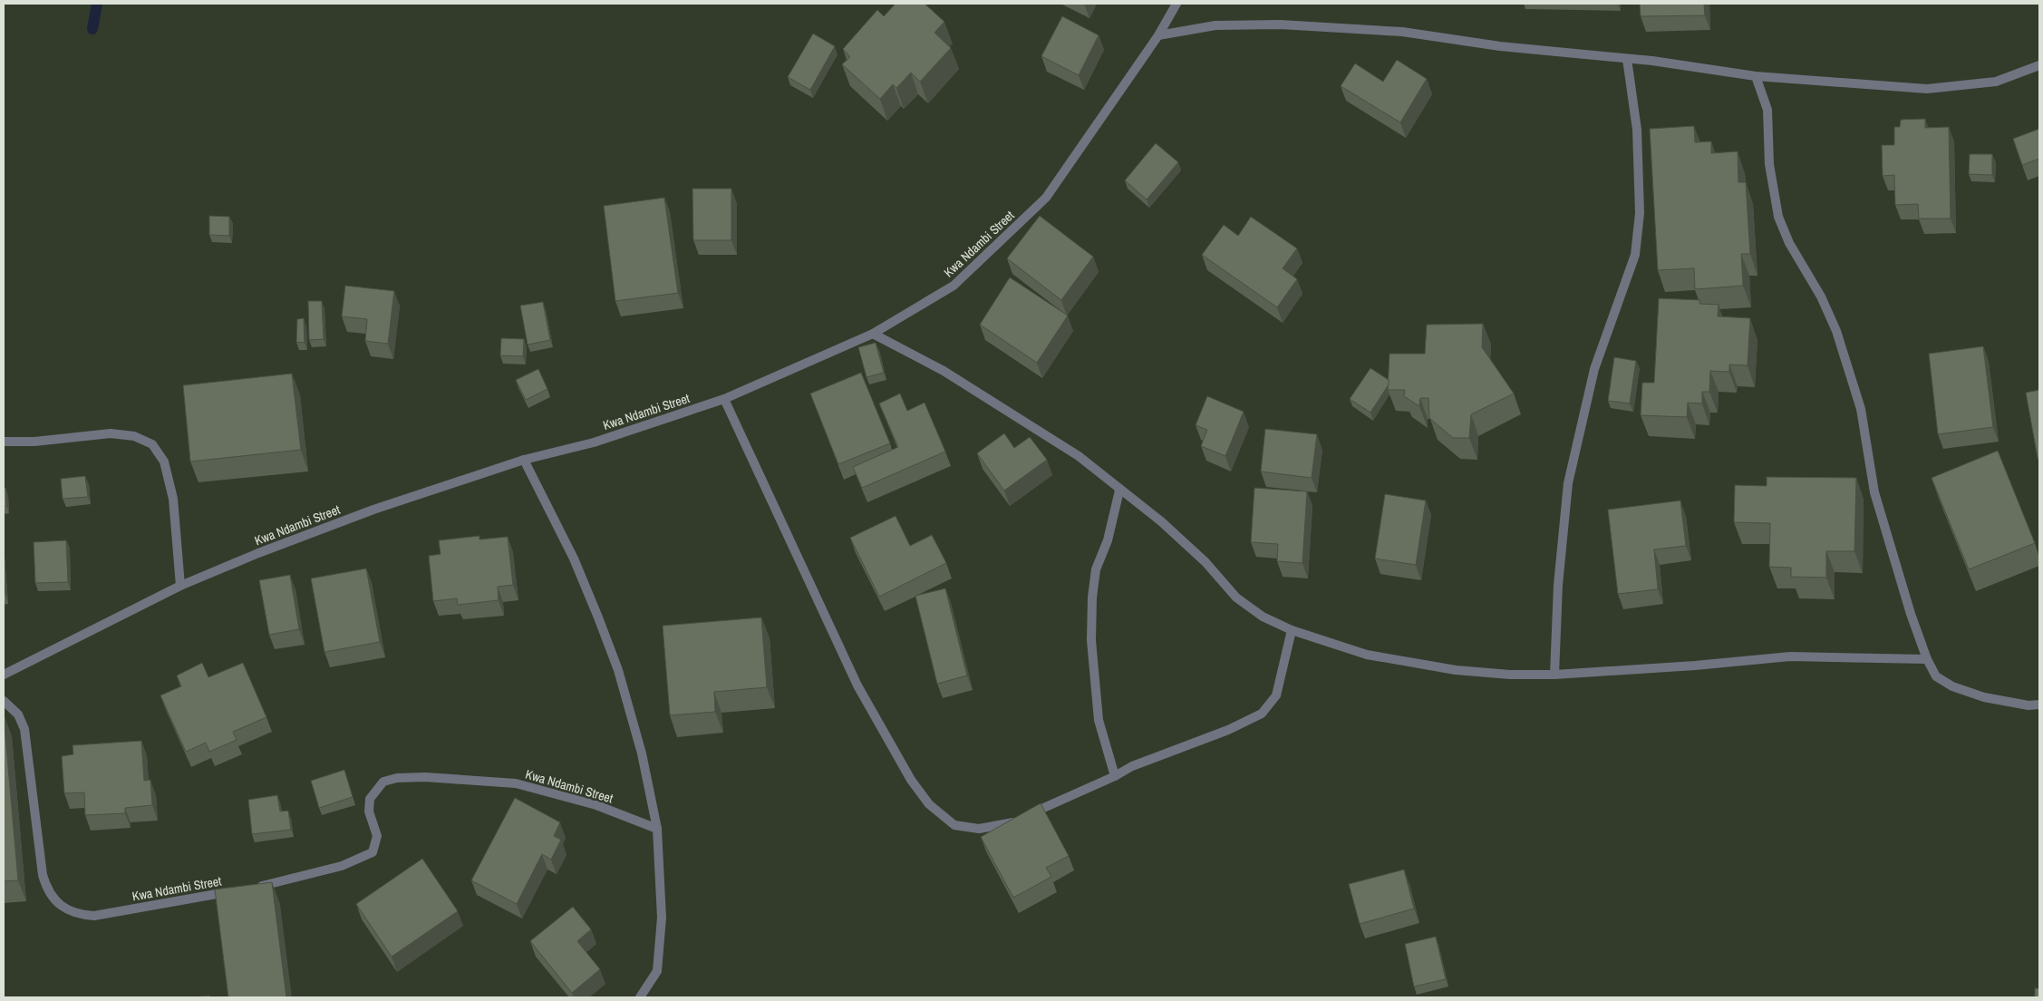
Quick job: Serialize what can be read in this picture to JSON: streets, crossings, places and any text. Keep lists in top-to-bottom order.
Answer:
{
  "streets": {
    "street": ["Kwa Ndambi Street"]
  }
}
